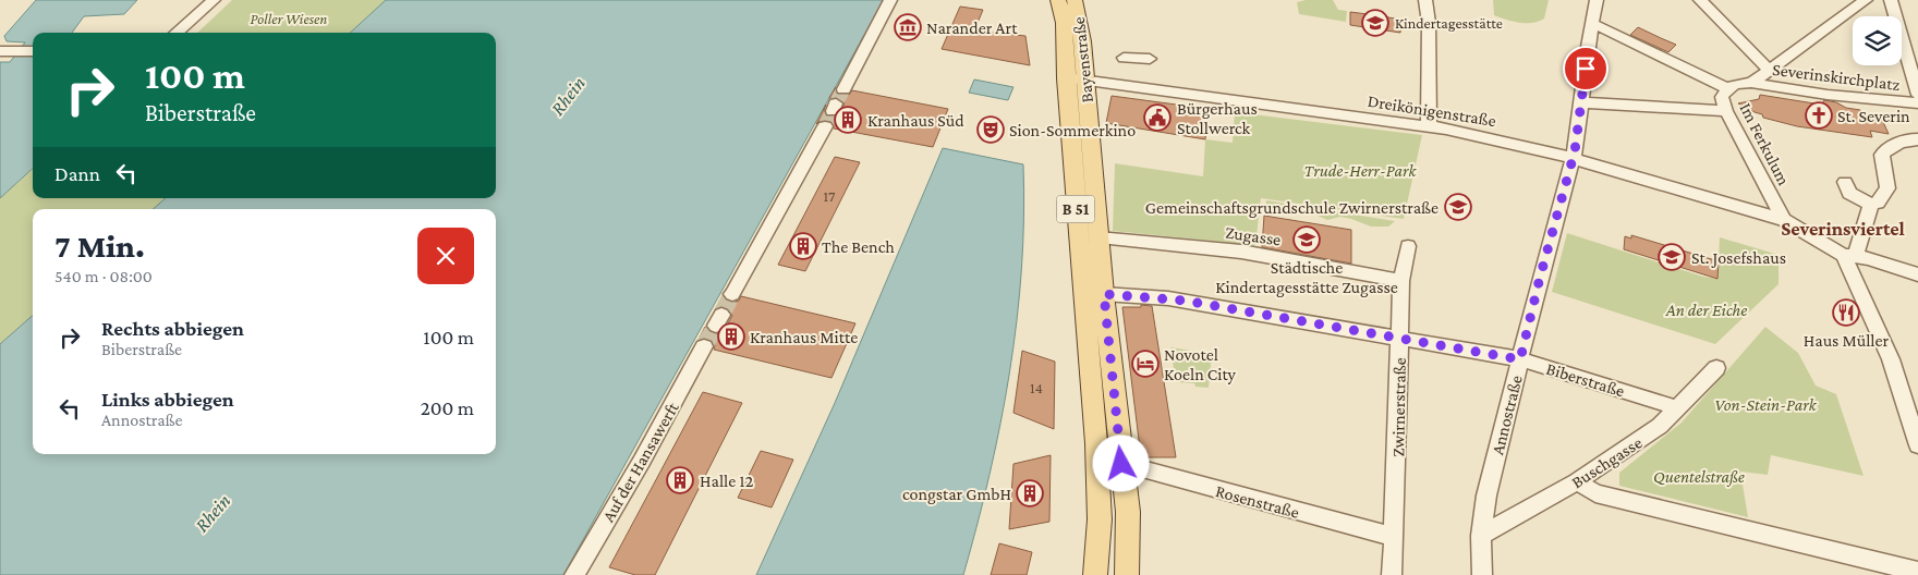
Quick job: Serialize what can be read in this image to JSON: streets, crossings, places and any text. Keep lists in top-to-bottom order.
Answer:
{
  "streets": {
    "main road": ["Bayenstraße", "B 51"],
    "street": [
      "Severinskirchplatz",
      "Dreikönigenstraße",
      "Im Ferkulum",
      "Zugasse",
      "Biberstraße",
      "Zwirnerstraße",
      "Annostraße",
      "Auf der Hansawerft",
      "Buschgasse",
      "Rosenstraße"
    ]
  },
  "crossings": [
    ["Bayenstraße", "Dreikönigenstraße"],
    ["Bayenstraße", "Zugasse"],
    ["Bayenstraße", "Biberstraße"],
    ["Bayenstraße", "Rosenstraße"],
    ["Severinskirchplatz", "Im Ferkulum"],
    ["Dreikönigenstraße", "Im Ferkulum"],
    ["Dreikönigenstraße", "Annostraße"],
    ["Zugasse", "Zwirnerstraße"],
    ["Biberstraße", "Zwirnerstraße"],
    ["Biberstraße", "Annostraße"],
    ["Biberstraße", "Buschgasse"],
    ["Zwirnerstraße", "Rosenstraße"],
    ["Annostraße", "Buschgasse"]
  ],
  "districts": ["Severinsviertel"],
  "water": ["Rhein"],
  "parks": [
    "Poller Wiesen",
    "Trude-Herr-Park",
    "An der Eiche",
    "Von-Stein-Park",
    "Quentelstraße"
  ],
  "places": {
    "school or university": [
      "Kindertagesstätte",
      "Gemeinschaftsgrundschule Zwirnerstraße",
      "Städtische Kindertagesstätte Zugasse",
      "St. Josefshaus"
    ],
    "museum": ["Narander Art"],
    "church": ["St. Severin"],
    "public building": ["Bürgerhaus Stollwerck"],
    "building": [
      "Kranhaus Süd",
      "The Bench",
      "Kranhaus Mitte",
      "Halle 12",
      "congstar GmbH"
    ],
    "theatre": ["Sion-Sommerkino"],
    "restaurant": ["Haus Müller"],
    "hotel": ["Novotel Koeln City"]
  },
  "house_numbers": ["17", "14"],
  "page": {
    "turn": ["100 m", "Biberstraße"],
    "then": "Dann",
    "heading": ["7 Min.", "540 m · 08:00"],
    "list": [
      {
        "name": "Rechts abbiegen",
        "note": "Biberstraße",
        "value": "100 m"
      },
      {
        "name": "Links abbiegen",
        "note": "Annostraße",
        "value": "200 m"
      }
    ]
  }
}
